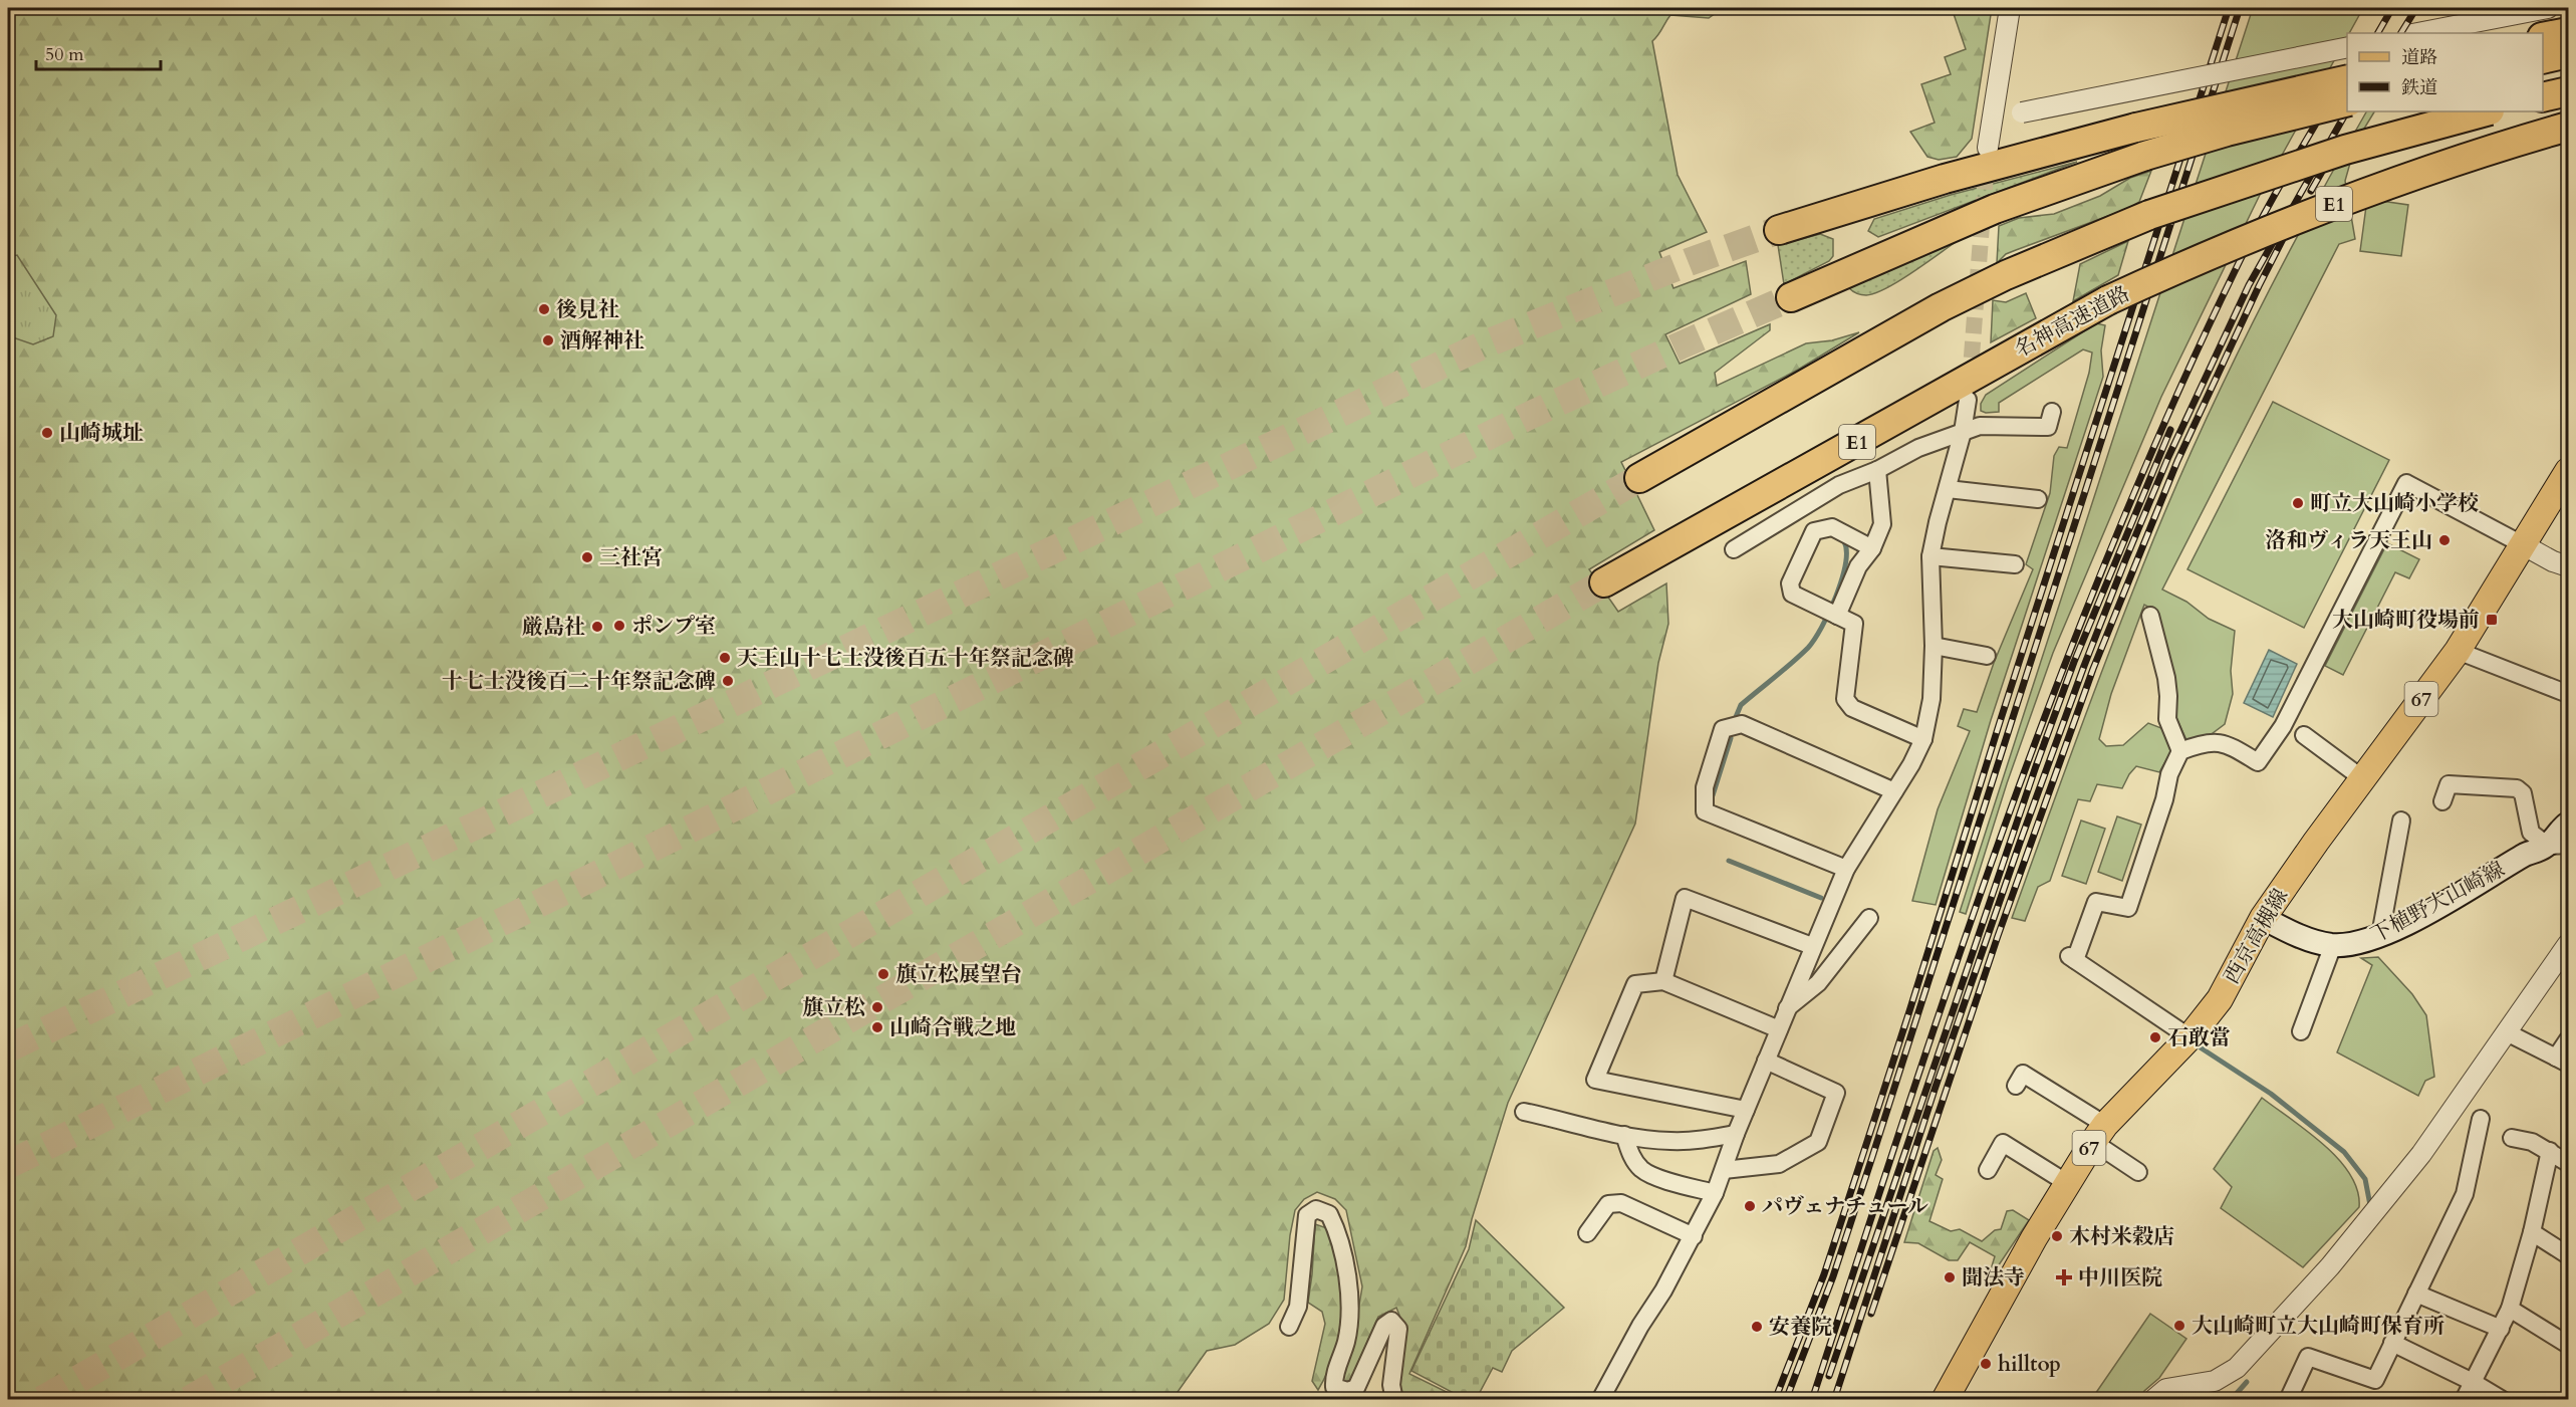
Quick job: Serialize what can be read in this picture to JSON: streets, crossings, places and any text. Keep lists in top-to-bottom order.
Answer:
{
  "streets": {
    "highway": ["E1", "名神高速道路"],
    "main road": ["67", "下植野大山崎線", "西京高槻線"]
  },
  "crossings": [
    ["下植野大山崎線", "西京高槻線"]
  ],
  "places": {
    "other": [
      "後見社",
      "酒解神社",
      "山崎城址",
      "町立大山崎小学校",
      "洛和ヴィラ天王山",
      "三社宮",
      "ポンプ室",
      "厳島社",
      "天王山十七士没後百五十年祭記念碑",
      "十七士没後百二十年祭記念碑",
      "旗立松展望台",
      "旗立松",
      "山崎合戦之地",
      "石敢當",
      "パヴェナチュール",
      "木村米穀店",
      "聞法寺",
      "大山崎町立大山崎町保育所",
      "安養院",
      "hilltop"
    ],
    "transit": ["大山崎町役場前"],
    "health": ["中川医院"]
  },
  "legend": ["道路", "鉄道"],
  "scale_bar": "50 m"
}
